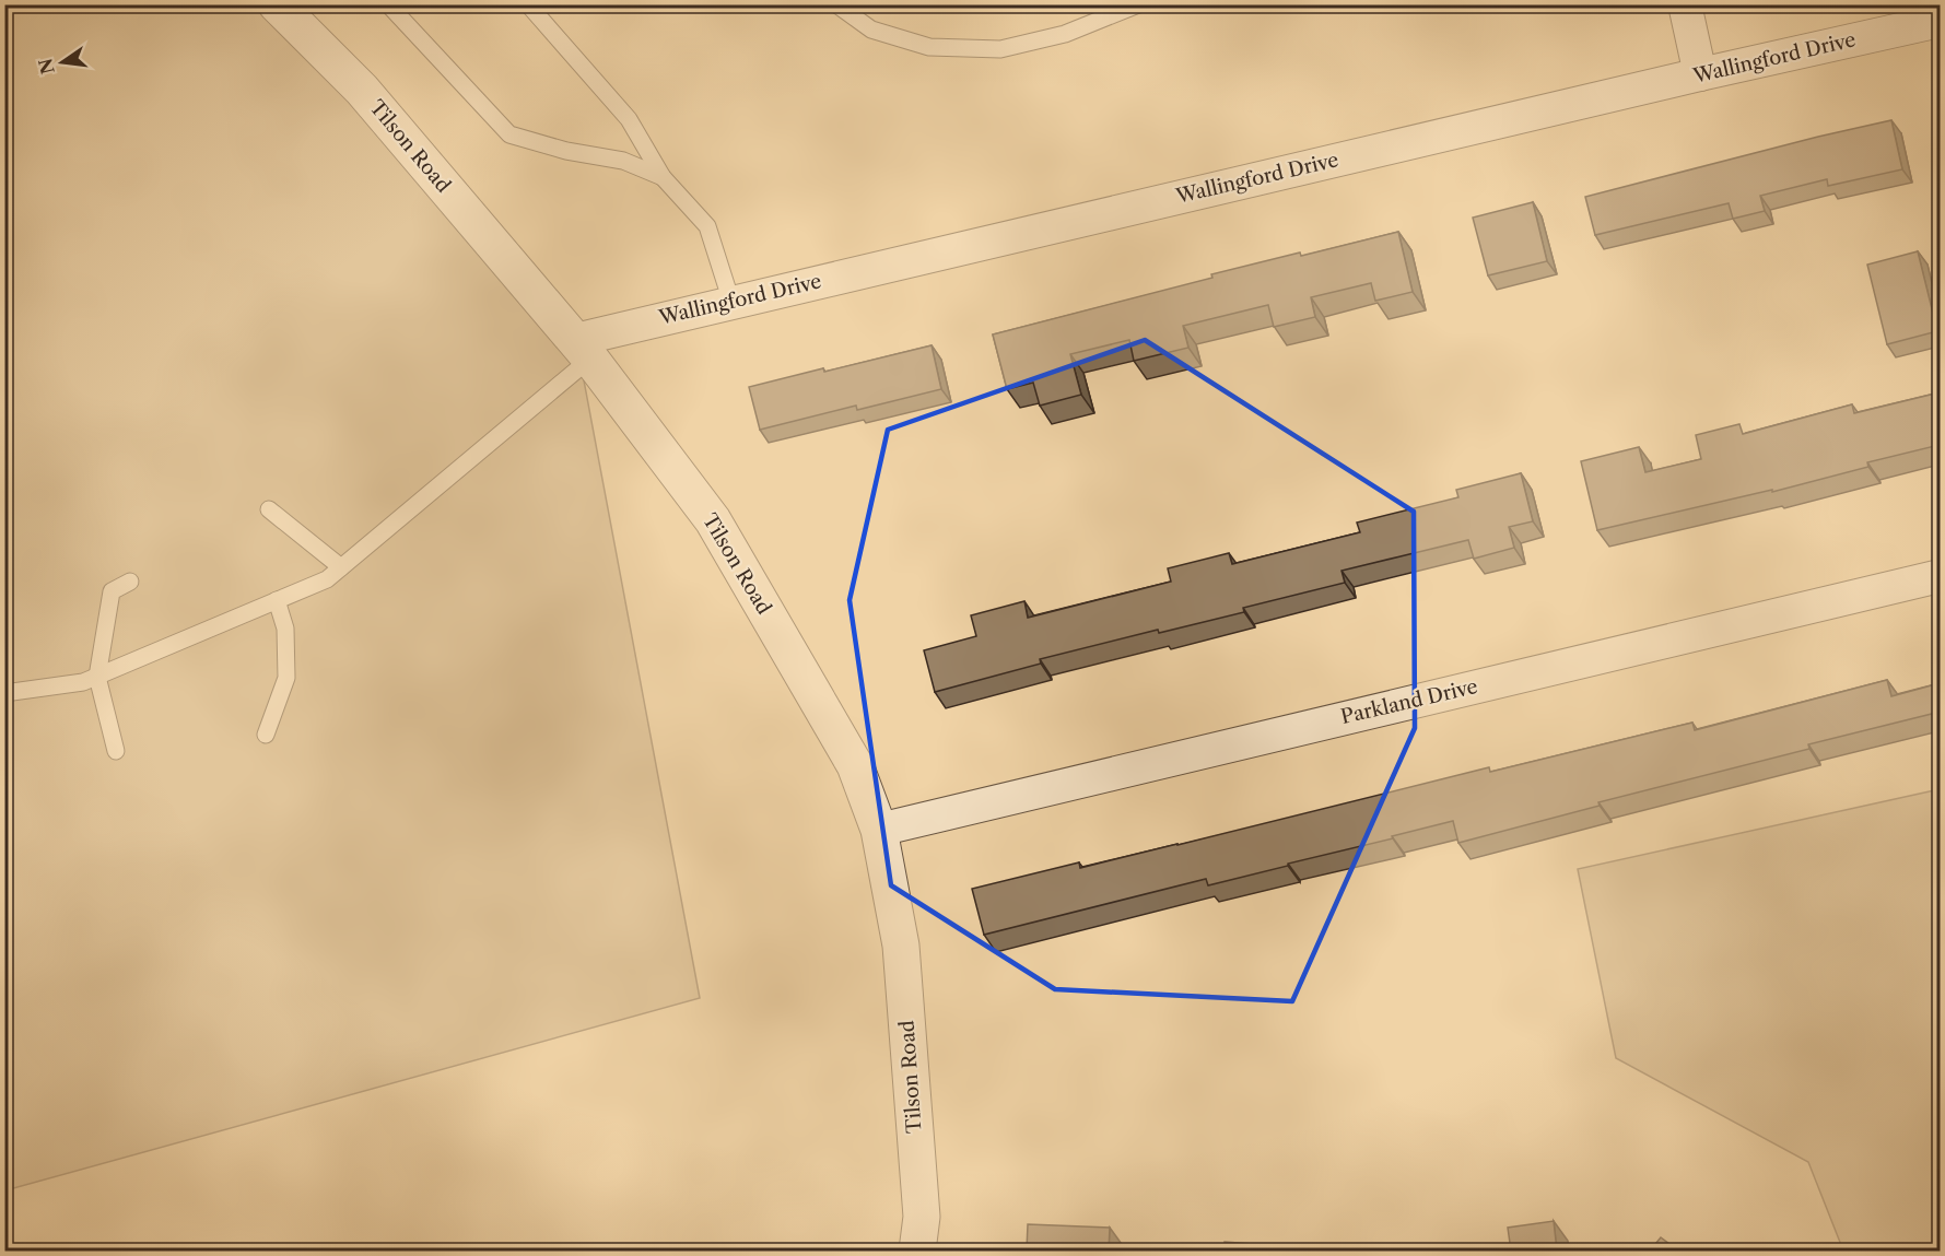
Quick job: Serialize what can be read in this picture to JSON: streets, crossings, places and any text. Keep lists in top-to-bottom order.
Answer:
{
  "streets": {
    "street": ["Wallingford Drive", "Tilson Road", "Parkland Drive"]
  },
  "crossings": [
    ["Wallingford Drive", "Tilson Road"],
    ["Tilson Road", "Parkland Drive"]
  ],
  "north": "left"
}
